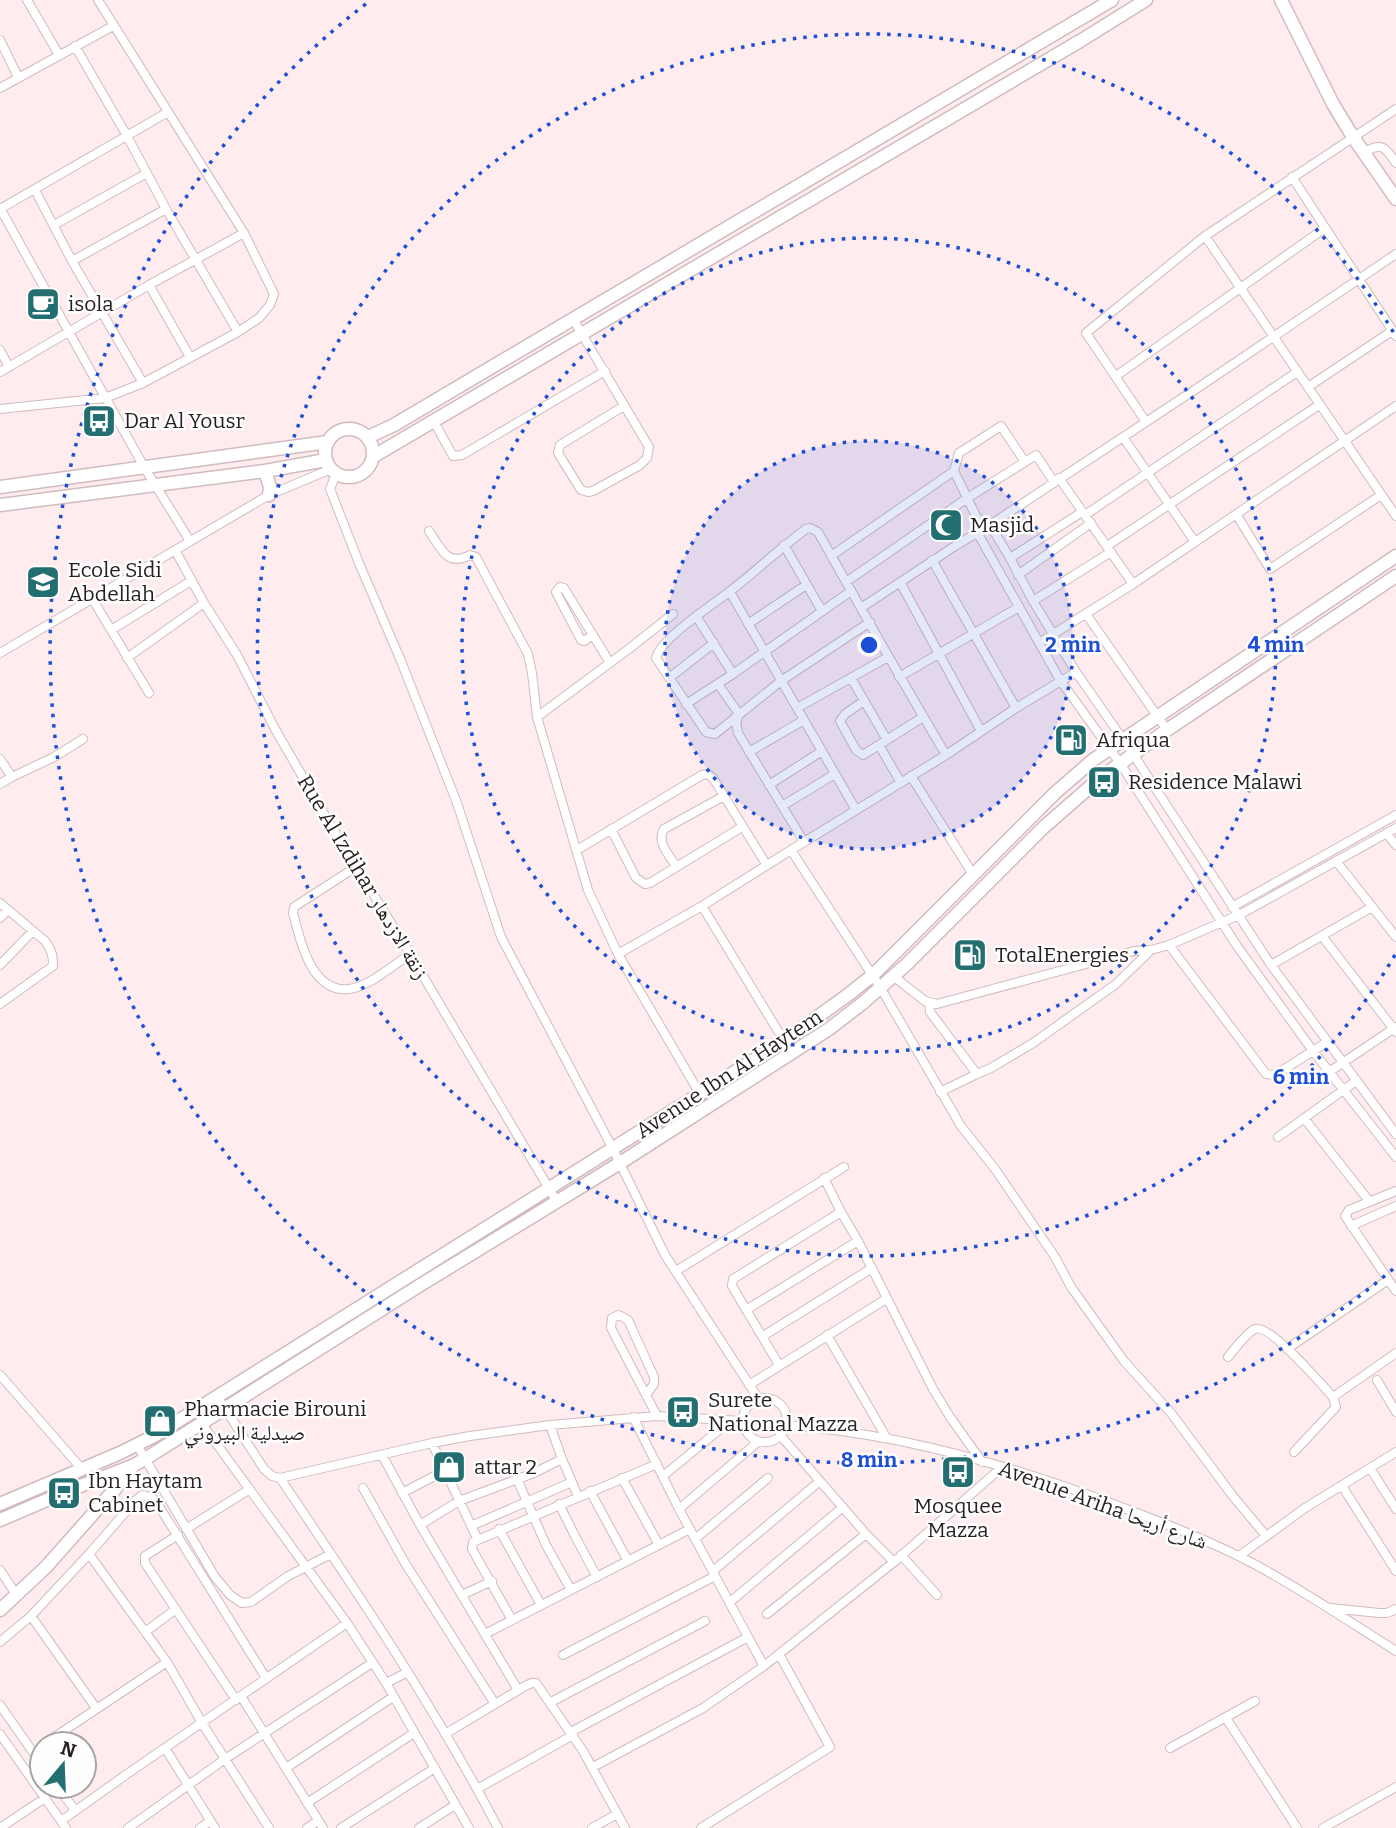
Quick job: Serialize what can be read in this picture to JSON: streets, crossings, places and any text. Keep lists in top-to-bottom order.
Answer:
{
  "streets": {
    "street": ["Rue Al Izdihar زنقة الازدهار", "Avenue Ibn Al Haytem", "Avenue Ariha شارع أريحا"]
  },
  "crossings": [
    ["Rue Al Izdihar زنقة الازدهار", "Avenue Ibn Al Haytem"]
  ],
  "places": {
    "cafe": ["isola"],
    "bus stop": [
      "Dar Al Yousr",
      "Residence Malawi",
      "Surete National Mazza",
      "Mosquee Mazza",
      "Ibn Haytam Cabinet"
    ],
    "mosque": ["Masjid"],
    "school or university": ["Ecole Sidi Abdellah"],
    "fuel station": ["Afriqua", "TotalEnergies"],
    "shop": ["Pharmacie Birouni صيدلية البيروني", "attar 2"]
  },
  "north": "top",
  "rings": [
    "2 min",
    "4 min",
    "6 min",
    "8 min"
  ]
}
